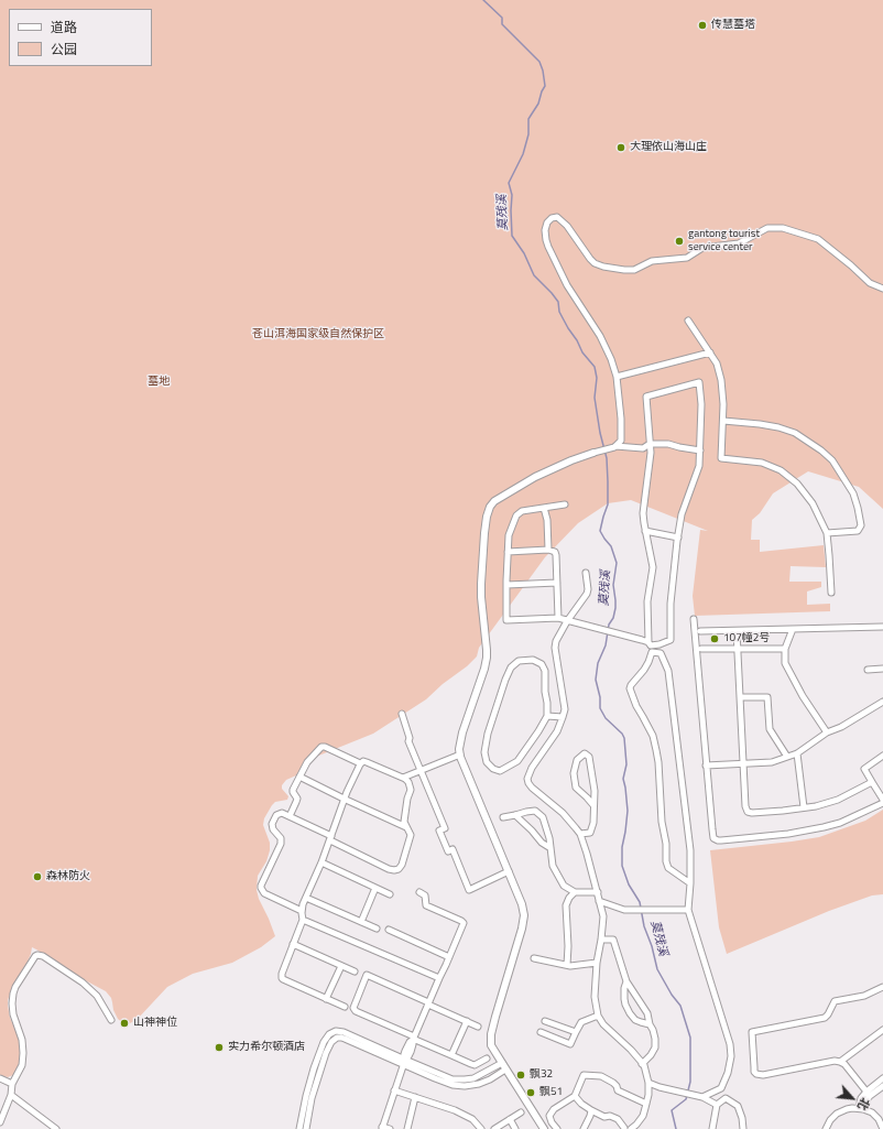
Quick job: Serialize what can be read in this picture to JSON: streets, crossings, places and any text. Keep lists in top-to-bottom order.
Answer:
{
  "water": ["莫残溪"],
  "parks": ["苍山洱海国家级自然保护区", "墓地"],
  "places": [
    "传慧墓塔",
    "大理依山海山庄",
    "gantong tourist service center",
    "107幢2号",
    "森林防火",
    "山神神位",
    "实力希尔顿酒店",
    "飘32",
    "飘51"
  ],
  "legend": ["道路", "公园"],
  "north": "bottom right"
}
